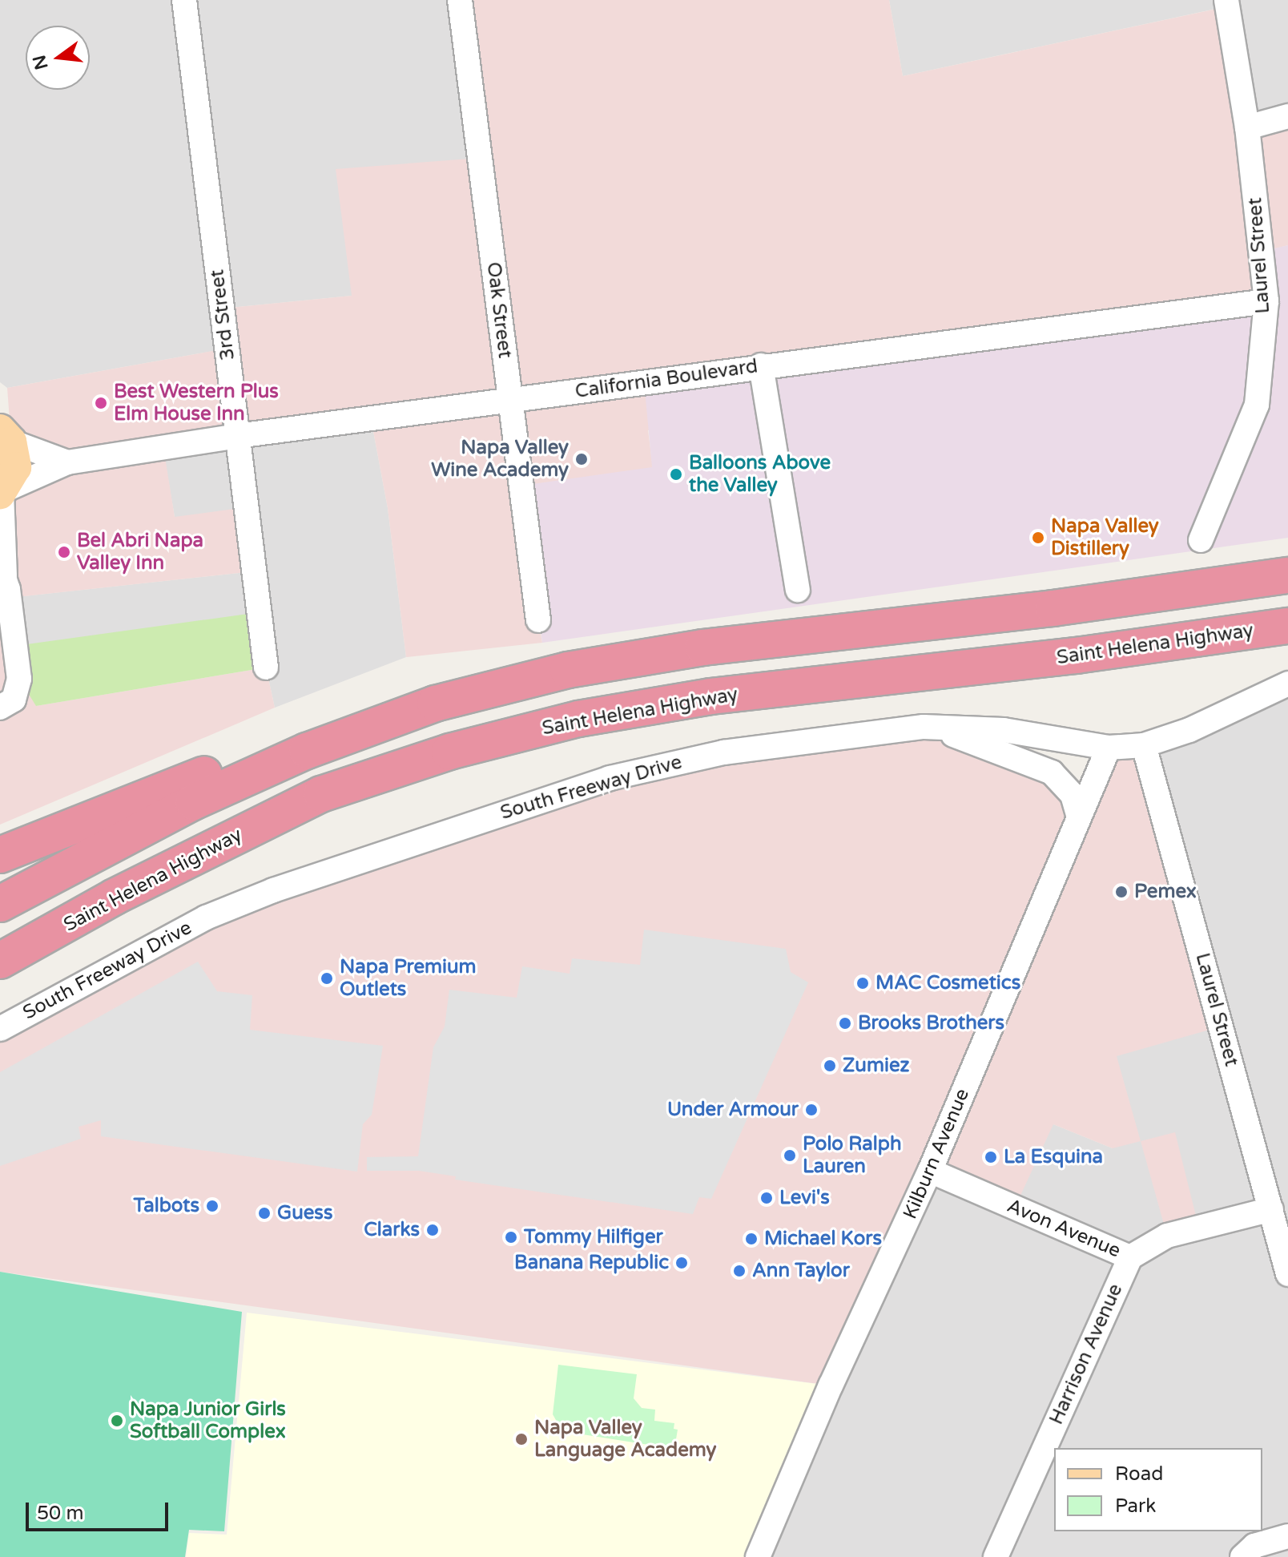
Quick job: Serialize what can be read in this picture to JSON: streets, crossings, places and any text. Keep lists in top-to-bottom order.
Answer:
{
  "streets": {
    "highway": ["Saint Helena Highway"],
    "street": [
      "Laurel Street",
      "Oak Street",
      "3rd Street",
      "California Boulevard",
      "South Freeway Drive",
      "Kilburn Avenue",
      "Avon Avenue",
      "Harrison Avenue"
    ]
  },
  "crossings": [
    ["Laurel Street", "California Boulevard"],
    ["Laurel Street", "South Freeway Drive"],
    ["Laurel Street", "Avon Avenue"],
    ["Oak Street", "California Boulevard"],
    ["3rd Street", "California Boulevard"],
    ["South Freeway Drive", "Kilburn Avenue"],
    ["Kilburn Avenue", "Avon Avenue"],
    ["Avon Avenue", "Harrison Avenue"]
  ],
  "places": [
    "Best Western Plus Elm House Inn",
    "Napa Valley Wine Academy",
    "Balloons Above the Valley",
    "Napa Valley Distillery",
    "Bel Abri Napa Valley Inn",
    "Pemex",
    "Napa Premium Outlets",
    "MAC Cosmetics",
    "Brooks Brothers",
    "Zumiez",
    "Under Armour",
    "Polo Ralph Lauren",
    "La Esquina",
    "Levi's",
    "Talbots",
    "Guess",
    "Clarks",
    "Tommy Hilfiger",
    "Michael Kors",
    "Banana Republic",
    "Ann Taylor",
    "Napa Junior Girls Softball Complex",
    "Napa Valley Language Academy"
  ],
  "legend": ["Road", "Park"],
  "scale_bar": "50 m",
  "north": "left"
}
